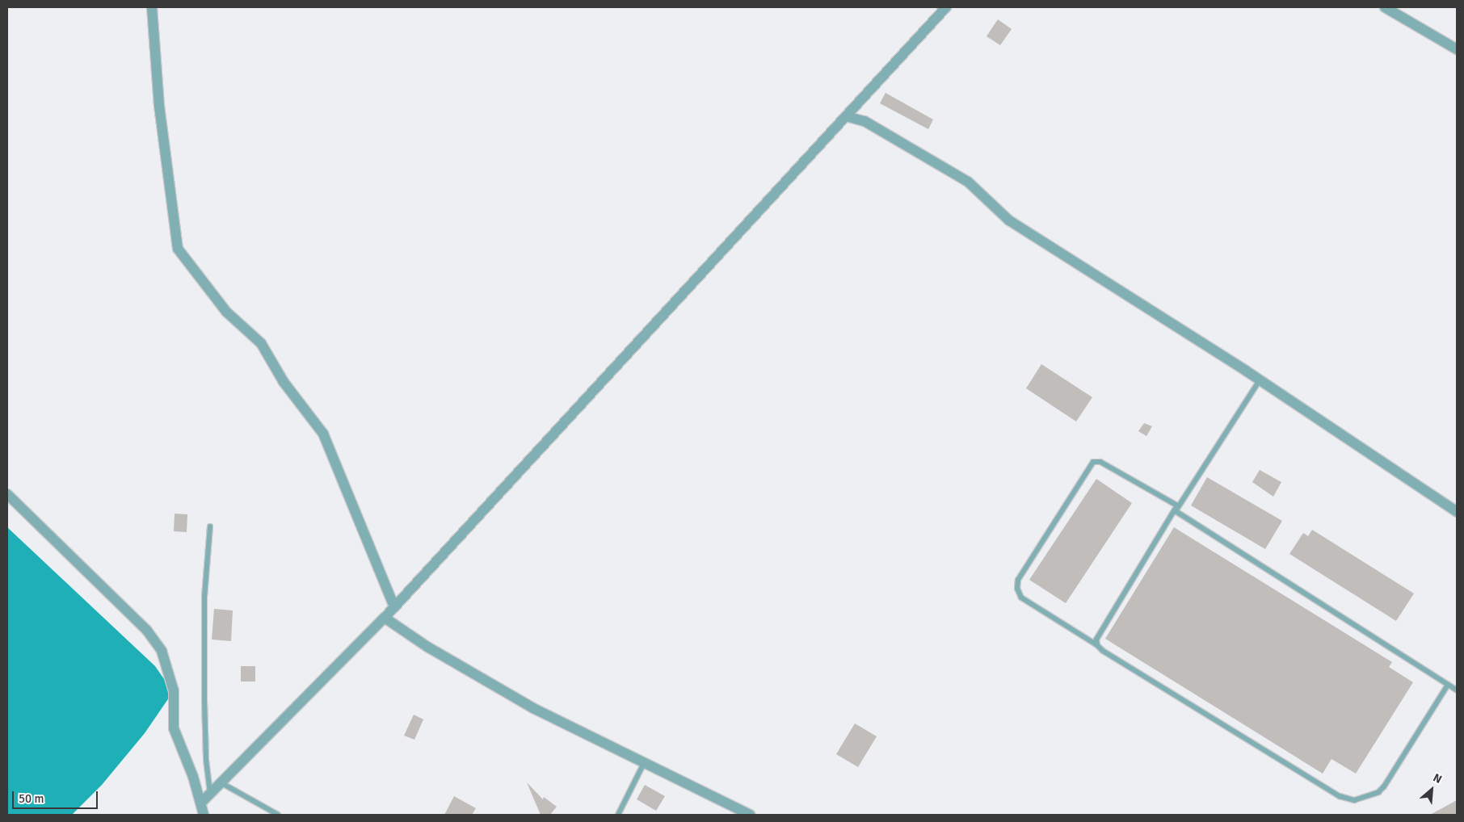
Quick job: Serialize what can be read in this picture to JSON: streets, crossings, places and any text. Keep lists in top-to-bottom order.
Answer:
{
  "scale_bar": "50 m",
  "north": "top right"
}
